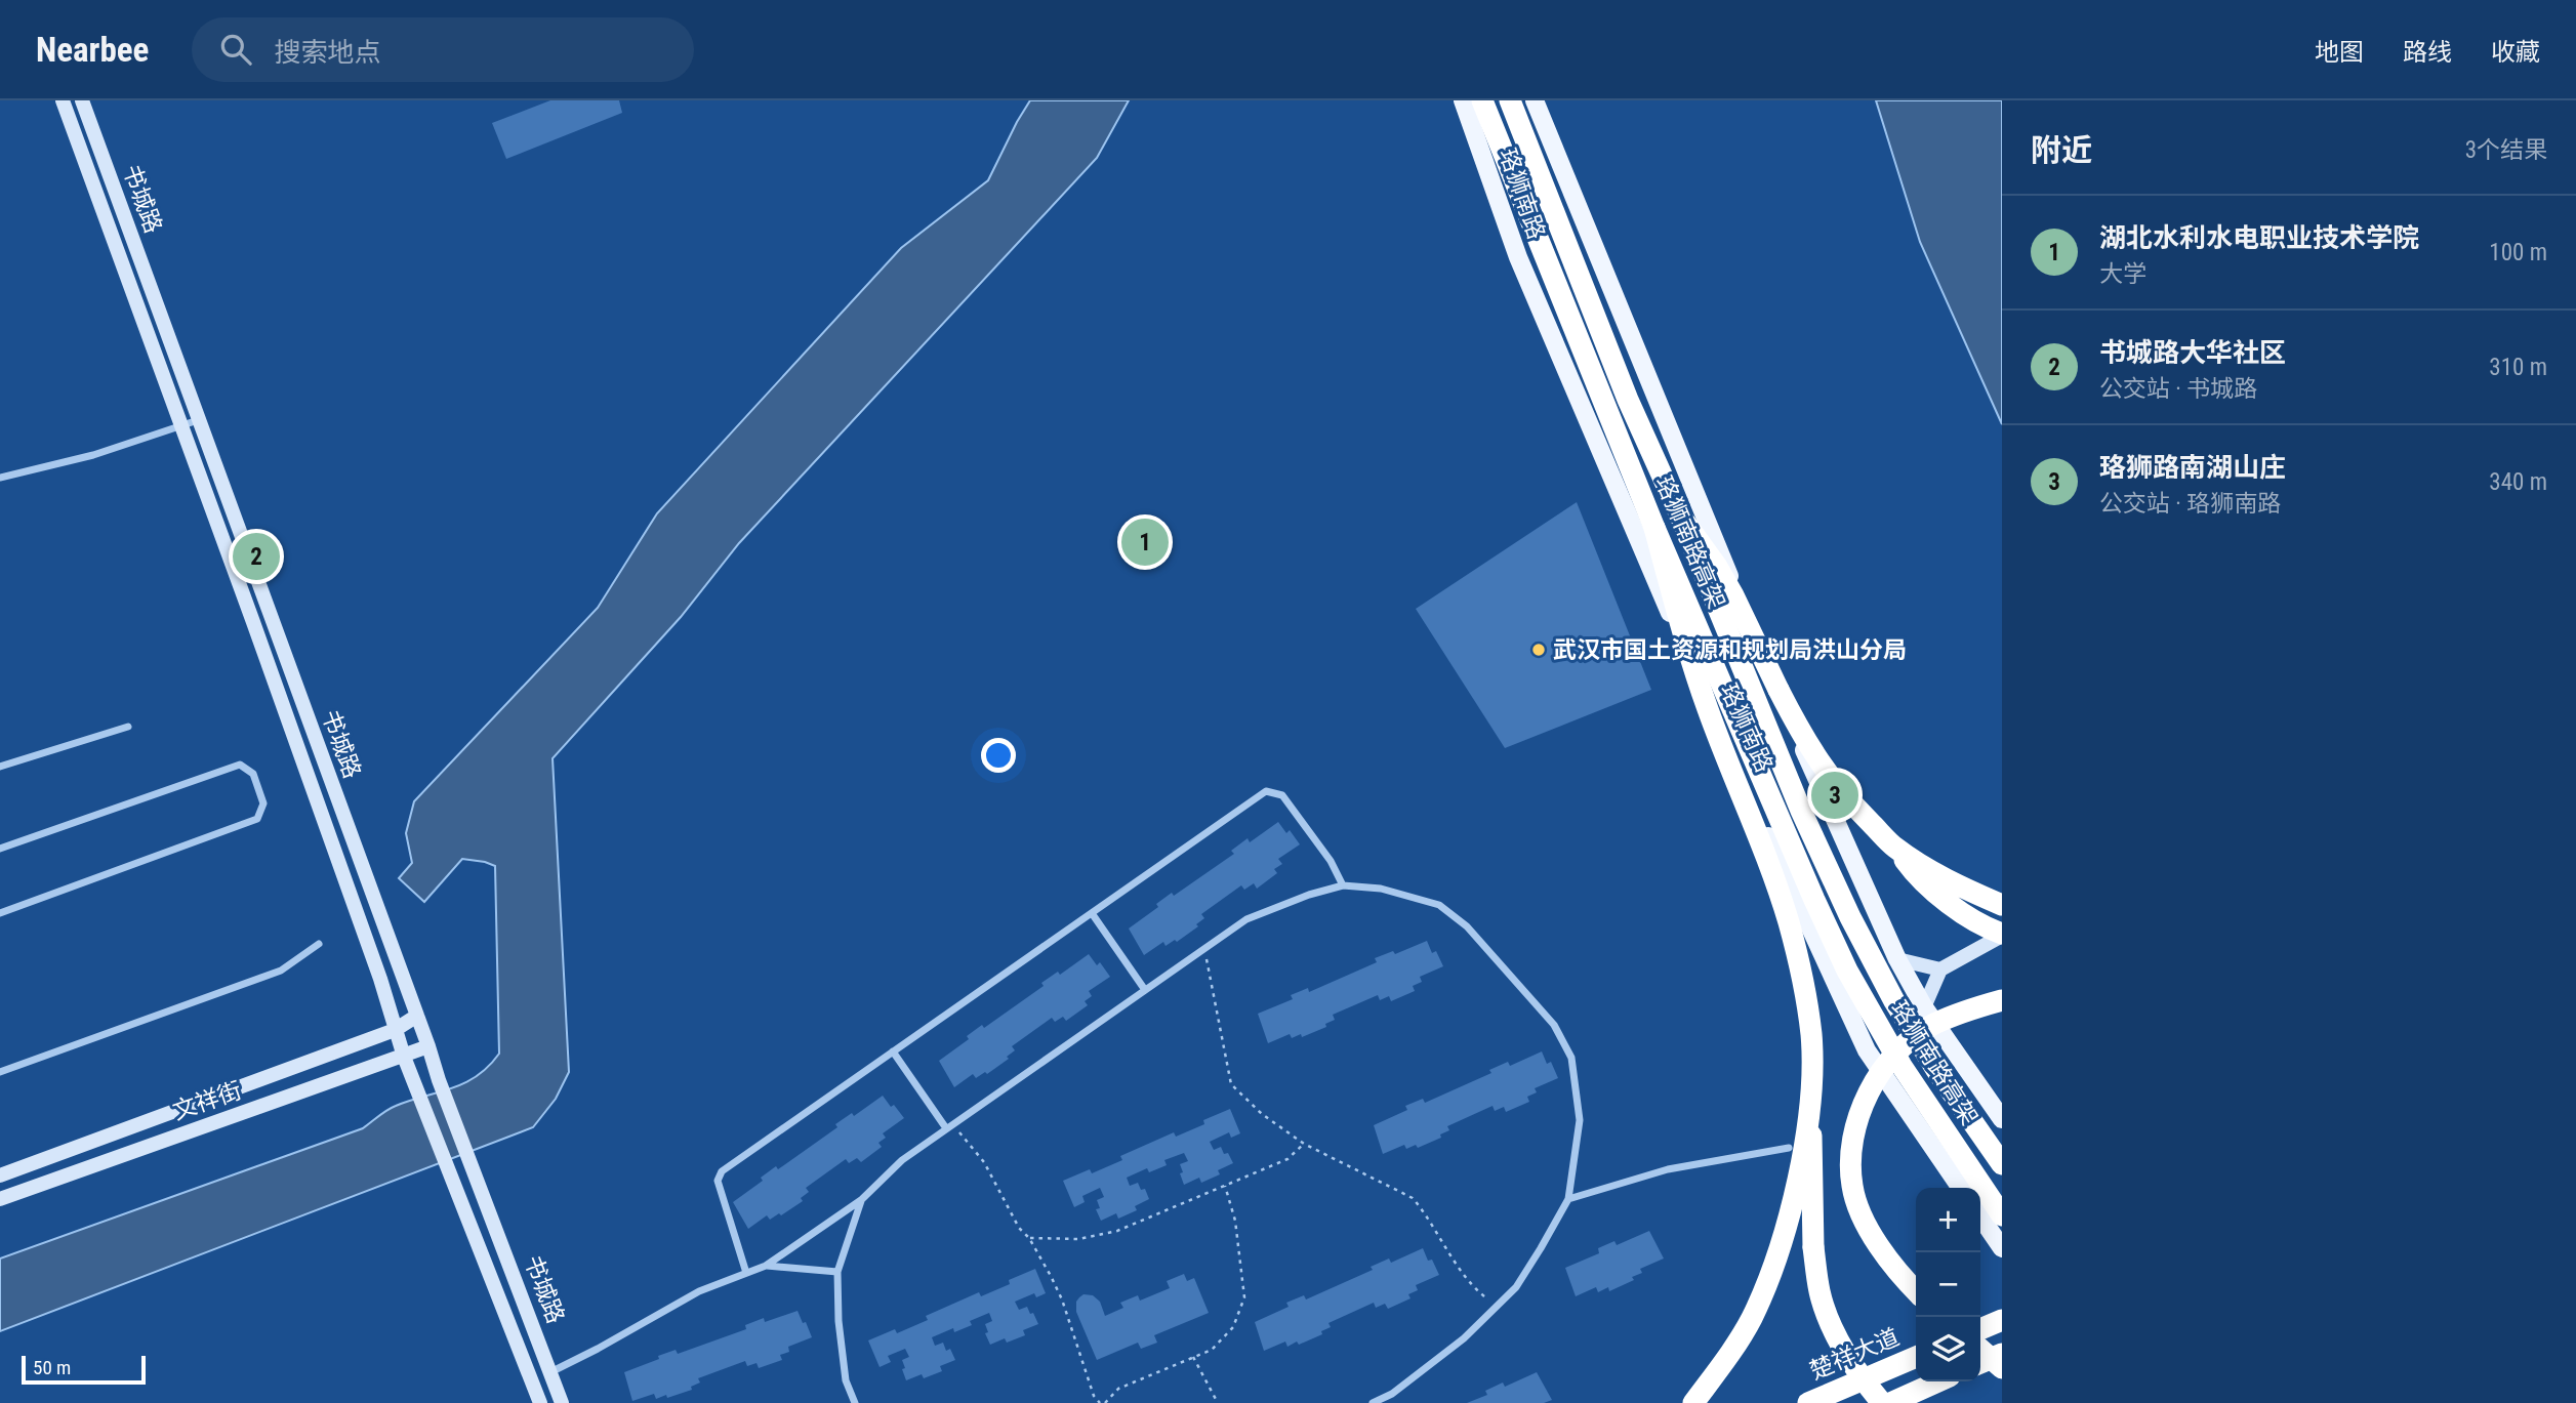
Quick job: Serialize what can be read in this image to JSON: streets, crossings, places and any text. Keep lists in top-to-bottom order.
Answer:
{
  "streets": {
    "highway": ["珞狮南路高架", "楚祥大道"],
    "main road": ["珞狮南路", "书城路", "文祥街"]
  },
  "crossings": [
    ["书城路", "文祥街"]
  ],
  "places": ["武汉市国土资源和规划局洪山分局"],
  "scale_bar": "50 m",
  "page": {
    "header": "Nearbee",
    "search": "搜索地点",
    "nav": ["地图", "路线", "收藏"],
    "heading": ["附近", "3个结果"],
    "list": [
      {
        "mark": "1",
        "name": "湖北水利水电职业技术学院",
        "note": "大学",
        "value": "100 m"
      },
      {
        "mark": "2",
        "name": "书城路大华社区",
        "note": "公交站 · 书城路",
        "value": "310 m"
      },
      {
        "mark": "3",
        "name": "珞狮路南湖山庄",
        "note": "公交站 · 珞狮南路",
        "value": "340 m"
      }
    ],
    "pins": ["1", "2", "3"],
    "map_buttons": ["+", "−"],
    "scale": "50 m"
  }
}
